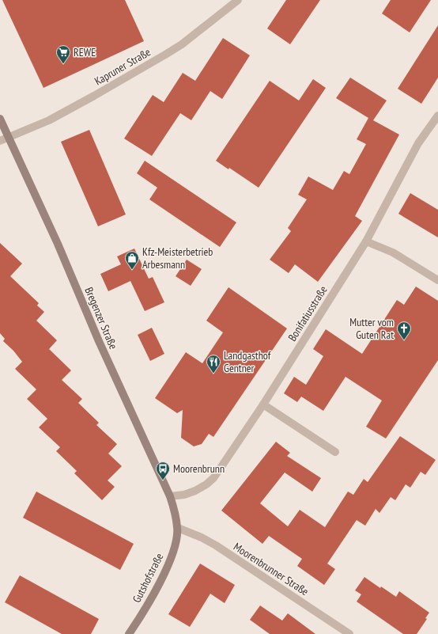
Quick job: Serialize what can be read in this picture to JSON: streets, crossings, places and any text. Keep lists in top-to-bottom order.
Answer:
{
  "streets": {
    "street": [
      "Kapruner Straße",
      "Bonifatiusstraße",
      "Bregenzer Straße",
      "Moorenbrunner Straße",
      "Gutshofstraße"
    ]
  },
  "crossings": [
    ["Kapruner Straße", "Bregenzer Straße"],
    ["Bonifatiusstraße", "Bregenzer Straße"],
    ["Bregenzer Straße", "Moorenbrunner Straße"],
    ["Bregenzer Straße", "Gutshofstraße"],
    ["Moorenbrunner Straße", "Gutshofstraße"]
  ],
  "places": {
    "supermarket": ["REWE"],
    "shop": ["Kfz-Meisterbetrieb Arbesmann"],
    "church": ["Mutter vom Guten Rat"],
    "restaurant": ["Landgasthof Gentner"],
    "bus stop": ["Moorenbrunn"]
  }
}
